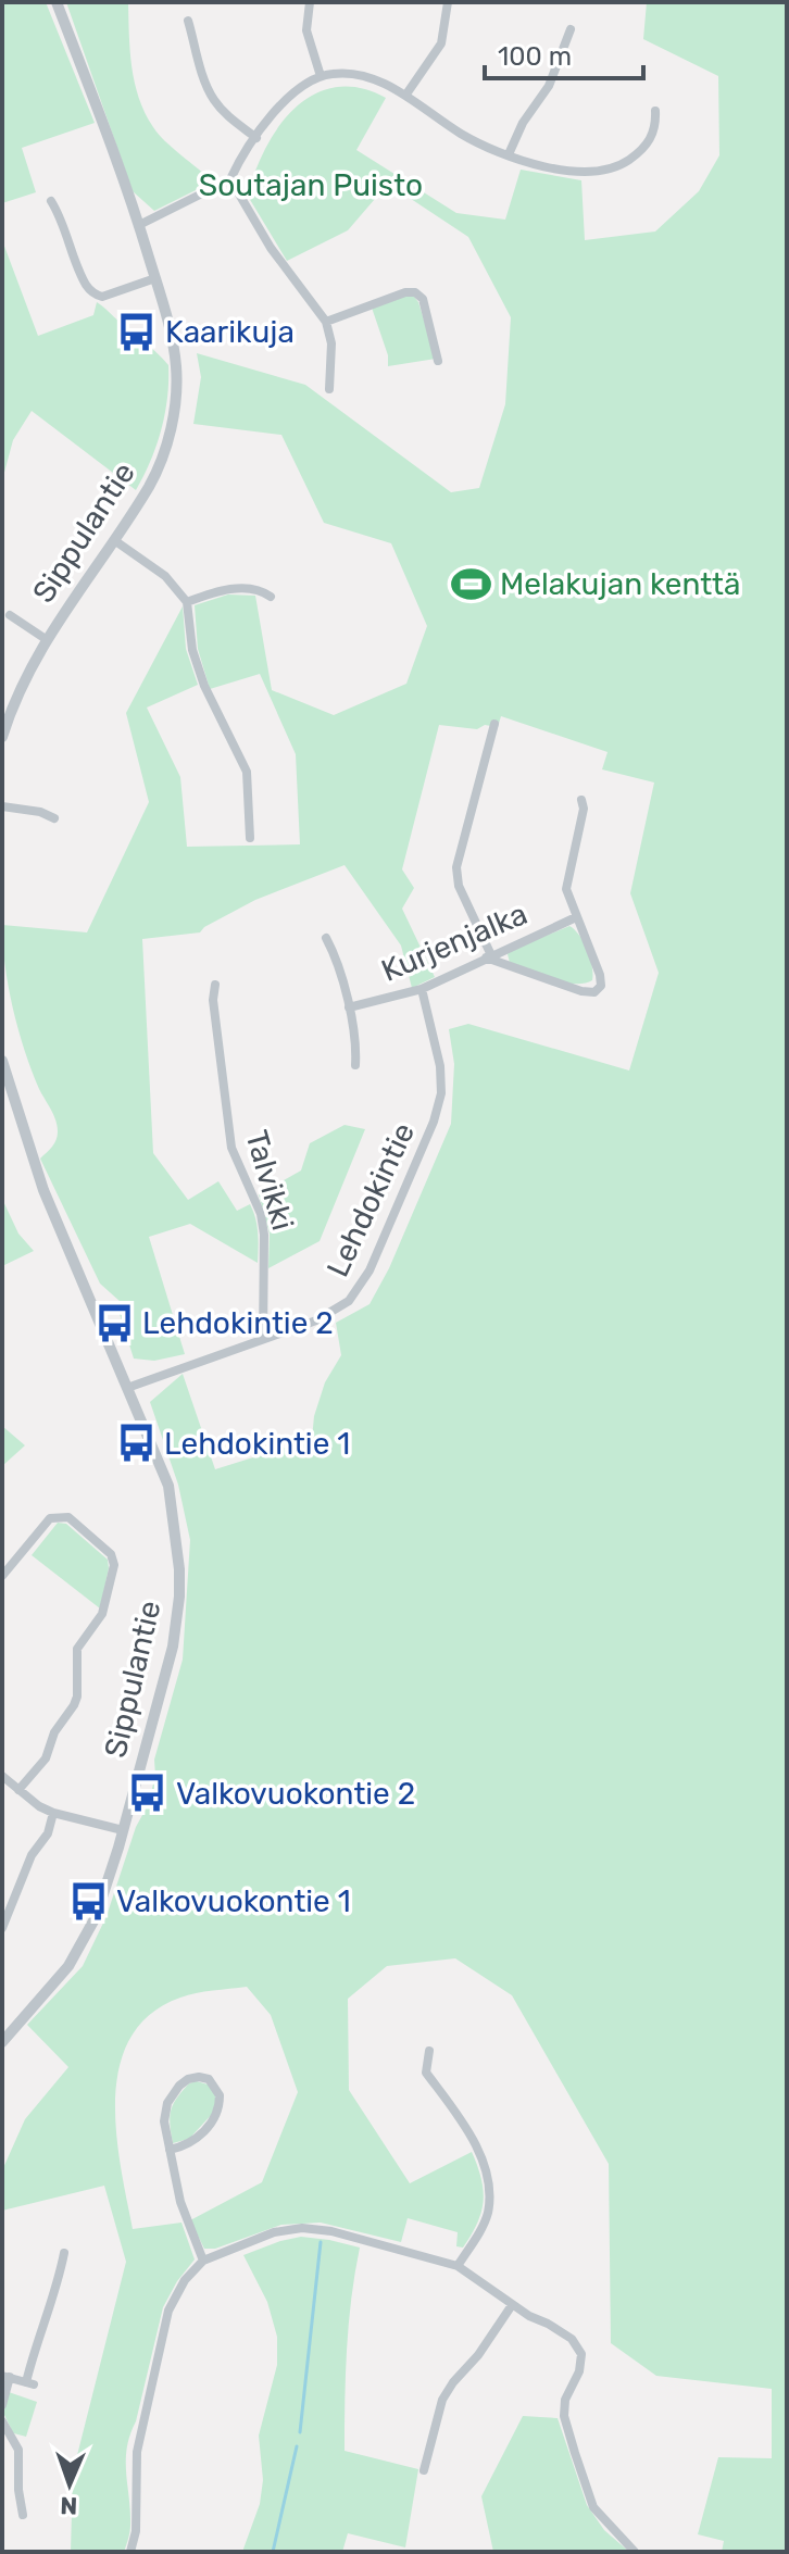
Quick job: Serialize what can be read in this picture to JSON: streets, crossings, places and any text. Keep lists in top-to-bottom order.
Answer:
{
  "streets": {
    "street": [
      "Sippulantie",
      "Kurjenjalka",
      "Talvikki",
      "Lehdokintie"
    ]
  },
  "crossings": [
    ["Sippulantie", "Lehdokintie"],
    ["Kurjenjalka", "Lehdokintie"],
    ["Talvikki", "Lehdokintie"]
  ],
  "parks": ["Soutajan Puisto"],
  "places": {
    "bus stop": [
      "Kaarikuja",
      "Lehdokintie 2",
      "Lehdokintie 1",
      "Valkovuokontie 2",
      "Valkovuokontie 1"
    ],
    "sports": ["Melakujan kenttä"]
  },
  "scale_bar": "100 m",
  "north": "bottom"
}
